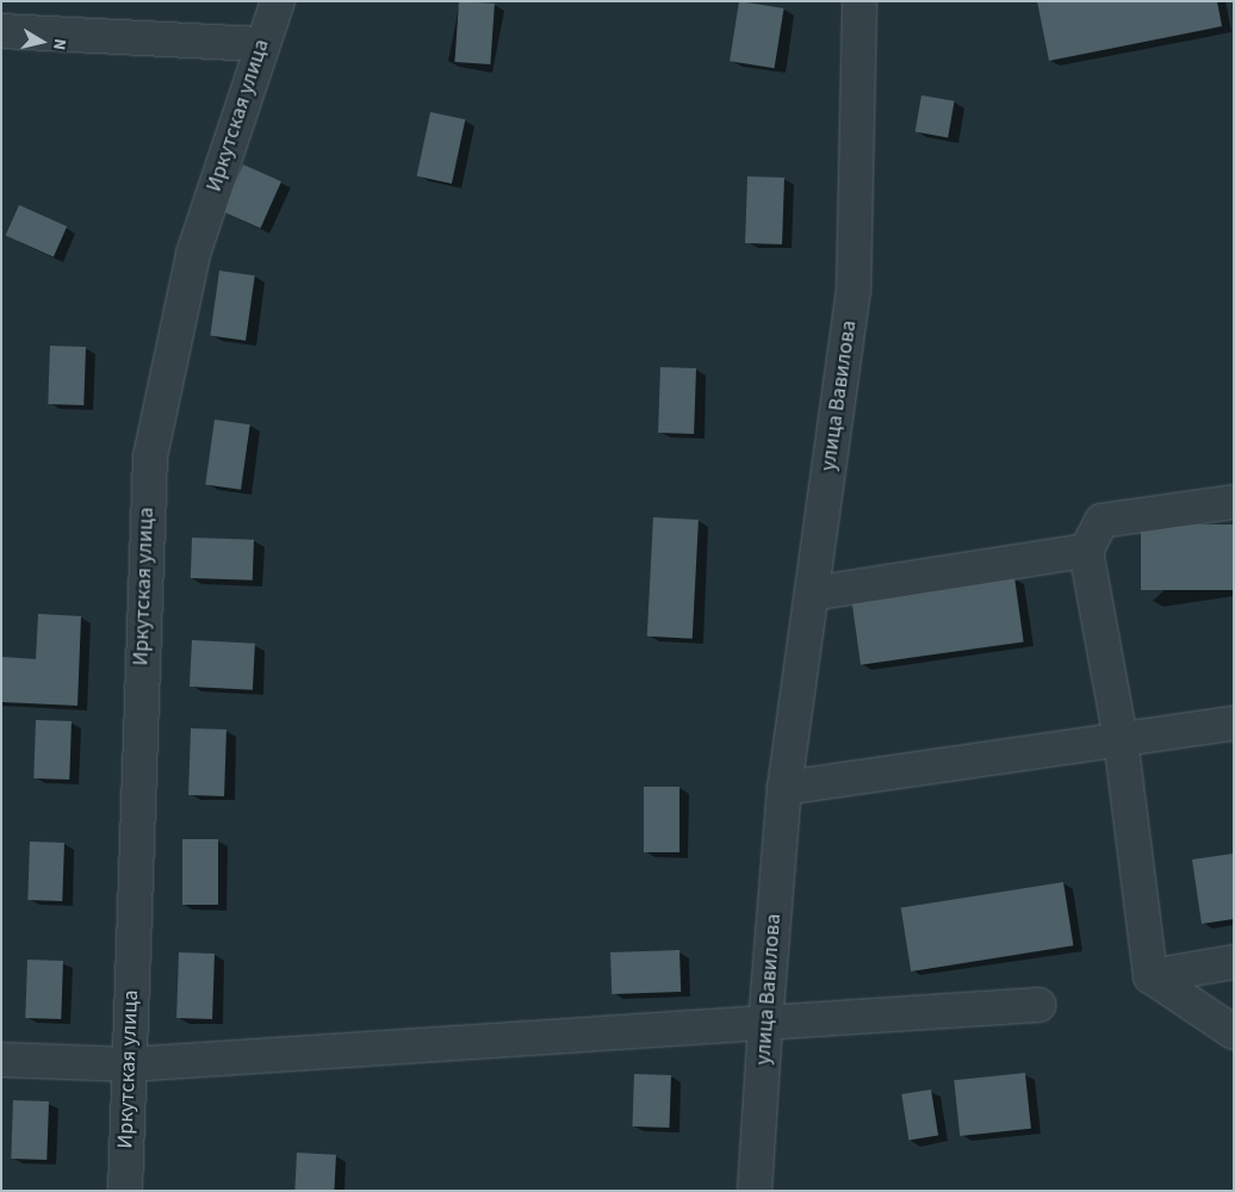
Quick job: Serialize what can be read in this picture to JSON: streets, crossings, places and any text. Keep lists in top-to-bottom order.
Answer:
{
  "streets": {
    "street": ["Иркутская улица", "улица Вавилова"]
  },
  "north": "right"
}
